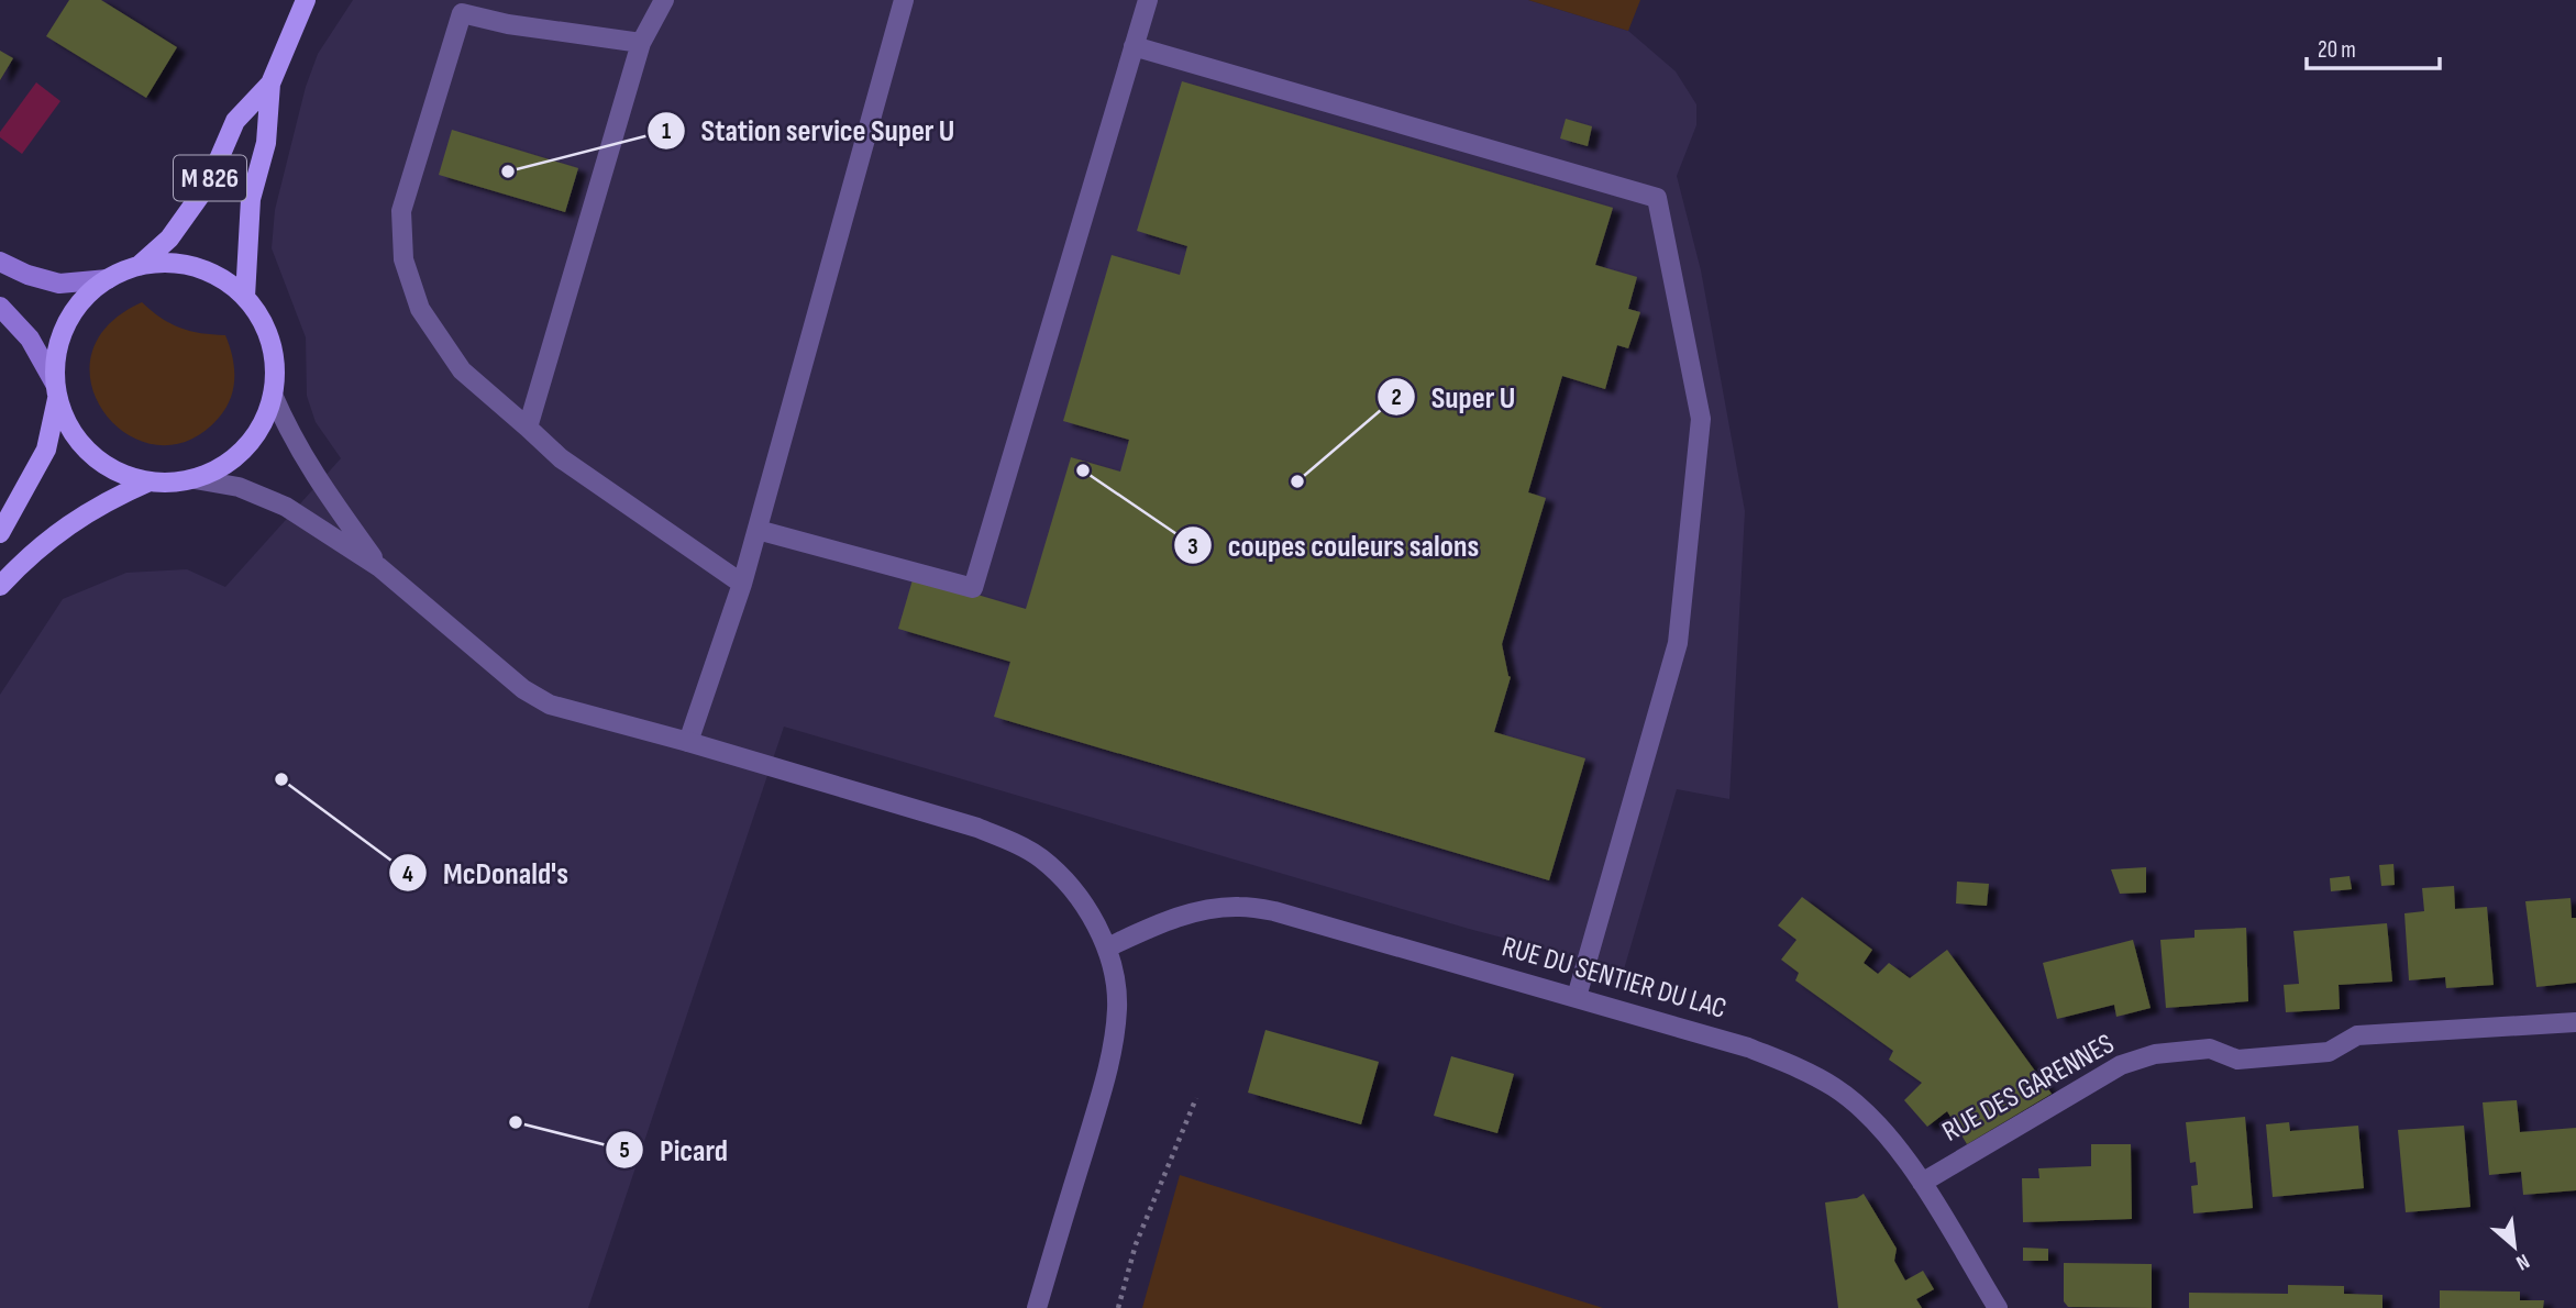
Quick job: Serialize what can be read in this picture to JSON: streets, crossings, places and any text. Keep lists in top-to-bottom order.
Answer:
{
  "streets": {
    "main road": ["M 826"],
    "street": ["RUE DU SENTIER DU LAC", "RUE DES GARENNES"]
  },
  "crossings": [
    ["RUE DU SENTIER DU LAC", "RUE DES GARENNES"]
  ],
  "places": [
    "Station service Super U",
    "coupes couleurs salons",
    "Super U",
    "McDonald's",
    "Picard"
  ],
  "scale_bar": "20 m",
  "north": "bottom right"
}
